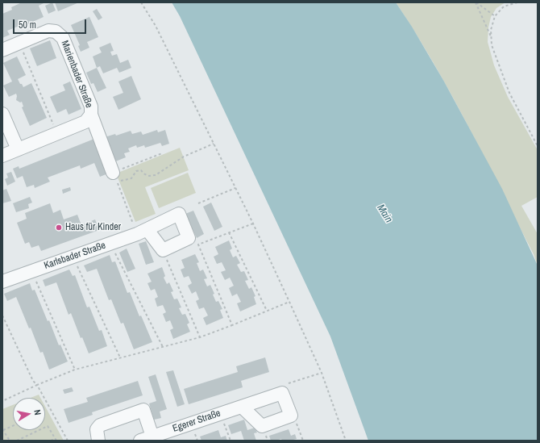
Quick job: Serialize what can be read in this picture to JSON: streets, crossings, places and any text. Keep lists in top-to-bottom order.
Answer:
{
  "streets": {
    "street": ["Marienbader Straße", "Karlsbader Straße", "Egerer Straße"]
  },
  "water": ["Main"],
  "places": ["Haus für Kinder"],
  "scale_bar": "50 m",
  "north": "right"
}
